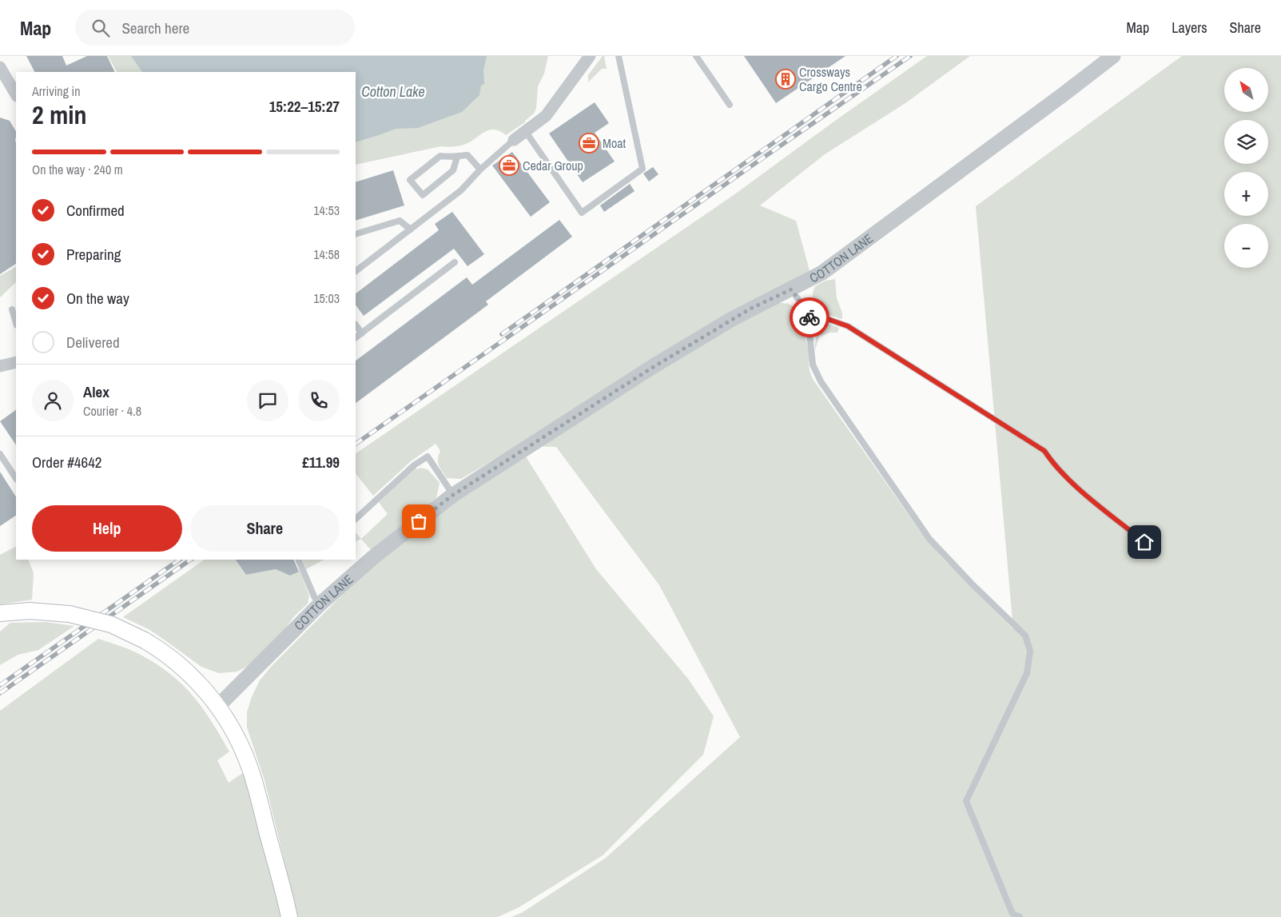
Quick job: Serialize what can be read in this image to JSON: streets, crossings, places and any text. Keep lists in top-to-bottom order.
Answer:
{
  "streets": {
    "street": ["COTTON LANE"]
  },
  "water": ["Cotton Lake"],
  "places": {
    "building": ["Crossways Cargo Centre"],
    "office": ["Moat", "Cedar Group"]
  },
  "north": "top left",
  "page": {
    "header": "Map",
    "search": "Search here",
    "nav": ["Map", "Layers", "Share"],
    "map_buttons": ["+", "−"],
    "heading": ["2 min", "Arriving in", "15:22–15:27"],
    "panel": [
      "Alex",
      "Courier · 4.8",
      "Order #4642",
      "£11.99"
    ],
    "bar": "On the way · 240 m",
    "list": [
      ["Confirmed", "14:53"],
      ["Preparing", "14:58"],
      ["On the way", "15:03"],
      "Delivered"
    ],
    "buttons": ["Help", "Share"]
  }
}
